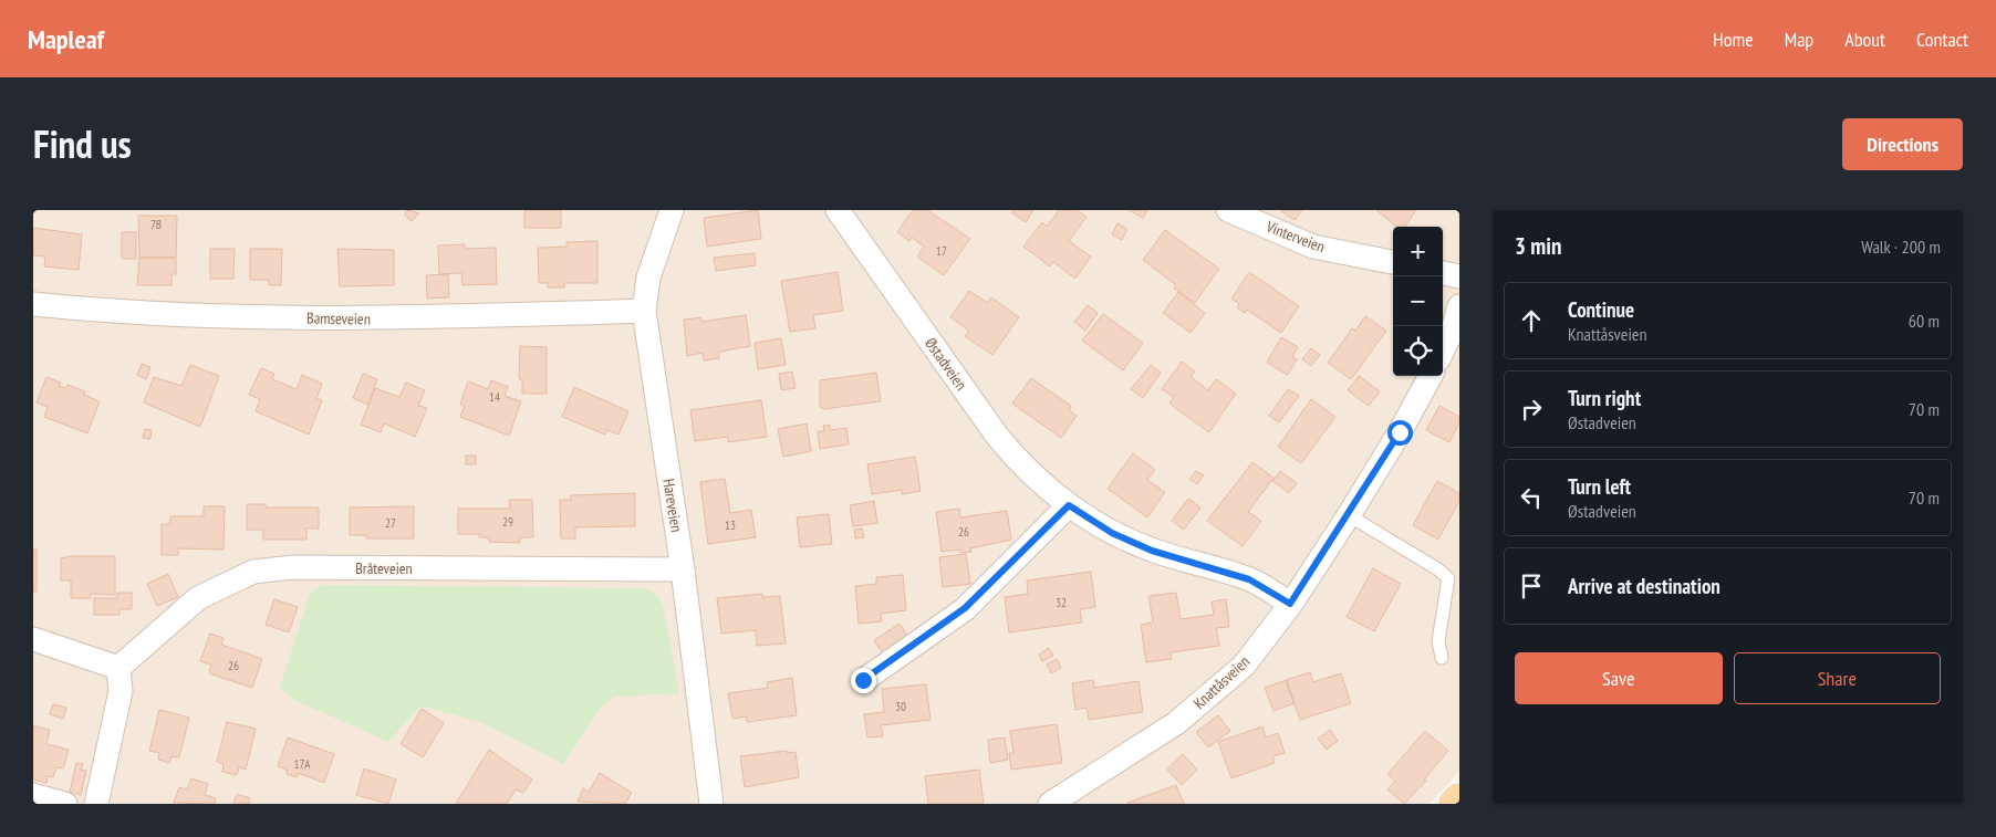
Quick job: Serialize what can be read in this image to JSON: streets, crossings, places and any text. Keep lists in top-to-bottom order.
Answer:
{
  "streets": {
    "street": [
      "Vinterveien",
      "Bamseveien",
      "Østadveien",
      "Hareveien",
      "Bråteveien",
      "Knattåsveien"
    ]
  },
  "crossings": [
    ["Bamseveien", "Hareveien"],
    ["Østadveien", "Knattåsveien"],
    ["Hareveien", "Bråteveien"]
  ],
  "house_numbers": [
    "7B",
    "17",
    "14",
    "29",
    "27",
    "13",
    "26",
    "32",
    "26",
    "30",
    "17A"
  ],
  "page": {
    "header": "Mapleaf",
    "nav": [
      "Home",
      "Map",
      "About",
      "Contact"
    ],
    "title": "Find us",
    "buttons": [
      "Directions",
      ["Save", "Share"]
    ],
    "heading": ["3 min", "Walk · 200 m"],
    "map_buttons": ["+", "−"],
    "list": [
      ["Continue", "Knattåsveien", "60 m"],
      ["Turn right", "Østadveien", "70 m"],
      ["Turn left", "Østadveien", "70 m"],
      "Arrive at destination"
    ]
  }
}
